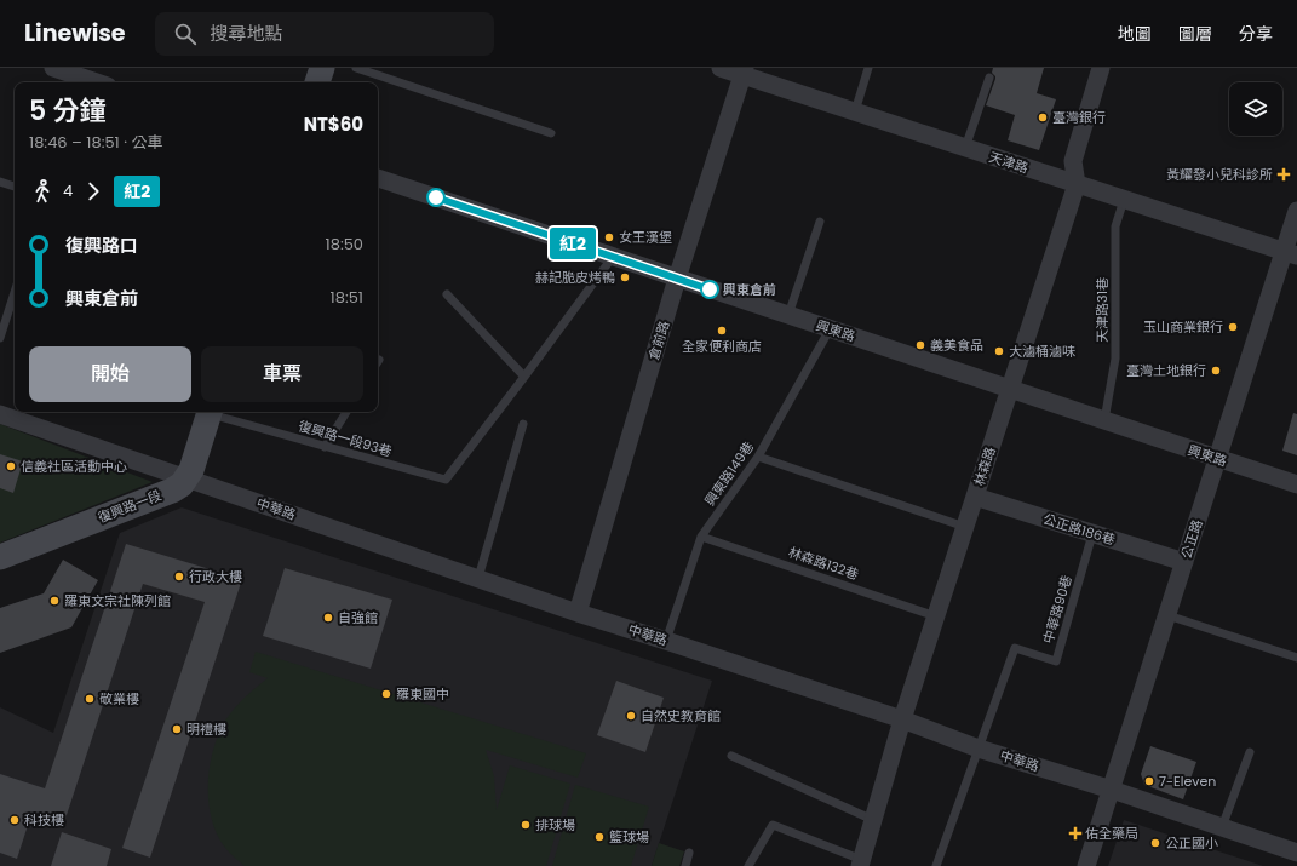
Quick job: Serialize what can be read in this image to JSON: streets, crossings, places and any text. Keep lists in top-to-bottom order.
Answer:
{
  "streets": {
    "main road": ["復興路一段"],
    "street": [
      "天津路",
      "興東路",
      "倉前路",
      "林森路",
      "中華路",
      "公正路186巷",
      "公正路"
    ],
    "lane": [
      "天津路31巷",
      "復興路一段93巷",
      "興東路149巷",
      "林森路132巷",
      "中華路90巷"
    ]
  },
  "crossings": [
    ["天津路", "天津路31巷"],
    ["天津路", "倉前路"],
    ["天津路", "林森路"],
    ["天津路", "公正路"],
    ["天津路31巷", "興東路"],
    ["興東路", "倉前路"],
    ["興東路", "林森路"],
    ["興東路", "興東路149巷"],
    ["興東路", "公正路"],
    ["倉前路", "中華路"],
    ["林森路", "中華路"],
    ["林森路", "公正路186巷"],
    ["林森路", "林森路132巷"],
    ["興東路149巷", "中華路"],
    ["興東路149巷", "林森路132巷"],
    ["復興路一段", "中華路"],
    ["中華路", "公正路"],
    ["中華路", "中華路90巷"],
    ["公正路186巷", "公正路"],
    ["公正路186巷", "中華路90巷"]
  ],
  "places": {
    "other": [
      "臺灣銀行",
      "女王漢堡",
      "赫記脆皮烤鴨",
      "興東倉前",
      "玉山商業銀行",
      "全家便利商店",
      "義美食品",
      "大滷桶滷味",
      "臺灣土地銀行",
      "信義社區活動中心",
      "行政大樓",
      "羅東文宗社陳列館",
      "自強館",
      "羅東國中",
      "敬業樓",
      "自然史教育館",
      "明禮樓",
      "7-Eleven",
      "科技樓",
      "排球場",
      "籃球場",
      "公正國小"
    ],
    "health": ["黃耀發小兒科診所", "佑全藥局"]
  },
  "lines": ["bus line 紅2"],
  "page": {
    "header": "Linewise",
    "search": "搜尋地點",
    "nav": ["地圖", "圖層", "分享"],
    "on_map": "紅2",
    "heading": ["5 分鐘", "18:46 – 18:51 · 公車", "NT$60"],
    "legs": ["4", "紅2"],
    "list": [
      {
        "name": "復興路口",
        "value": "18:50"
      },
      {
        "name": "興東倉前",
        "value": "18:51"
      }
    ],
    "buttons": ["開始", "車票"]
  }
}
